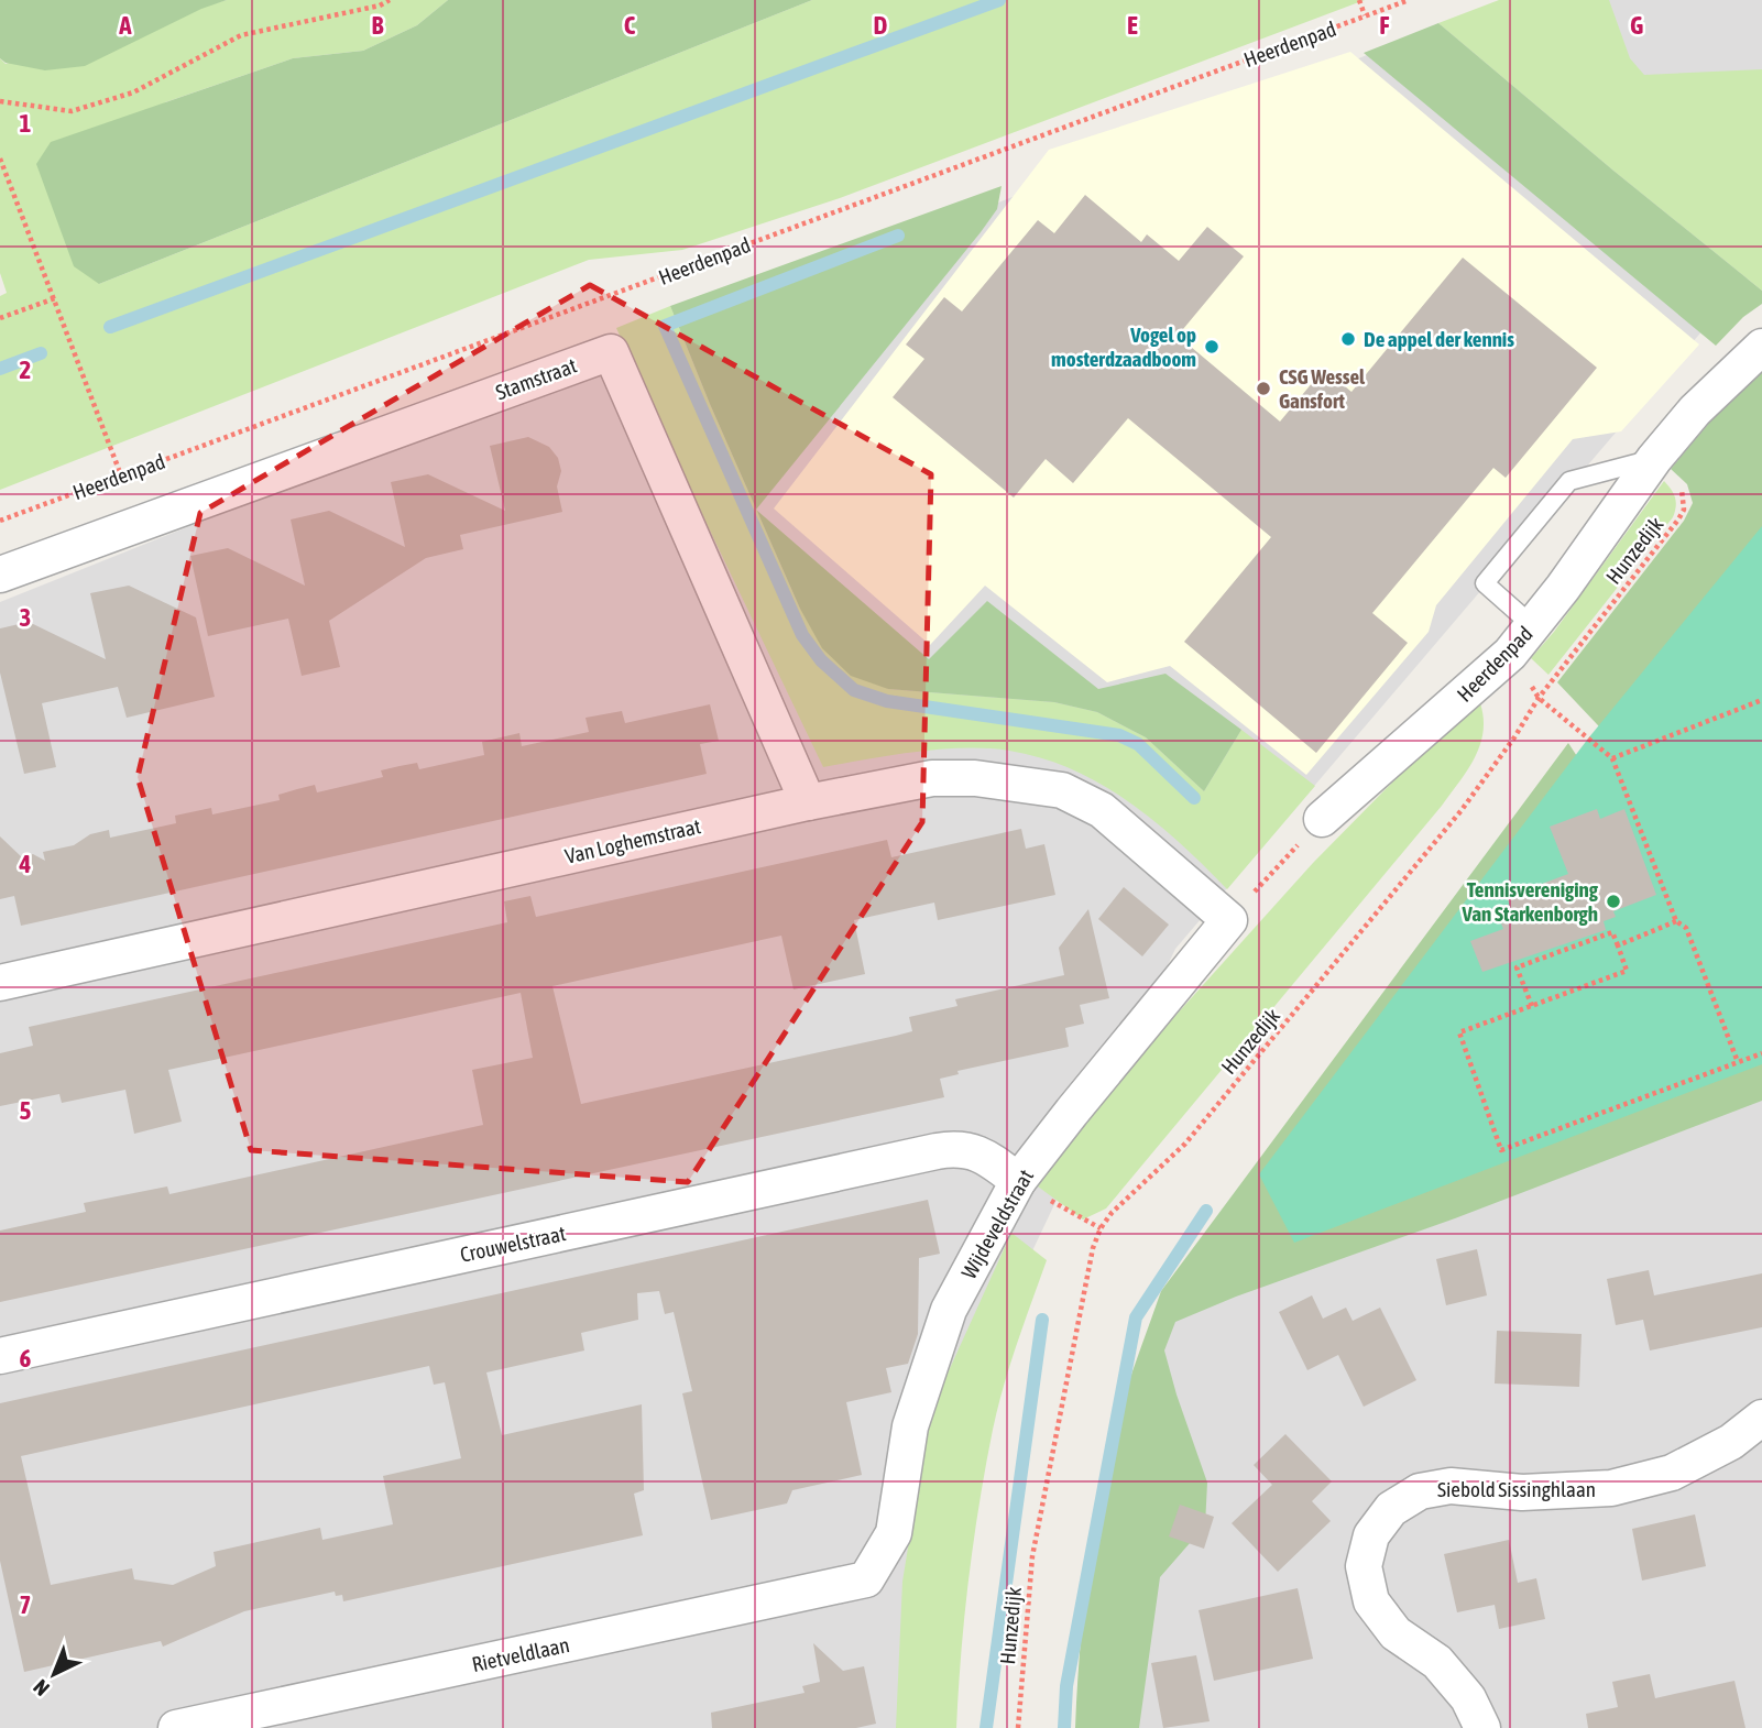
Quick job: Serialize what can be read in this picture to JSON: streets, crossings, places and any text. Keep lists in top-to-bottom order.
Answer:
{
  "streets": {
    "street": [
      "Heerdenpad",
      "Stamstraat",
      "Van Loghemstraat",
      "Wijdeveldstraat",
      "Crouwelstraat",
      "Siebold Sissinghlaan",
      "Rietveldlaan"
    ],
    "path": ["Hunzedijk"]
  },
  "crossings": [
    ["Heerdenpad", "Hunzedijk"],
    ["Stamstraat", "Van Loghemstraat"],
    ["Van Loghemstraat", "Wijdeveldstraat"],
    ["Wijdeveldstraat", "Crouwelstraat"],
    ["Wijdeveldstraat", "Rietveldlaan"]
  ],
  "places": [
    "De appel der kennis",
    "Vogel op mosterdzaadboom",
    "CSG Wessel Gansfort",
    "Tennisvereniging Van Starkenborgh"
  ],
  "north": "bottom left",
  "grid": {
    "columns": [
      "A",
      "B",
      "C",
      "D",
      "E",
      "F",
      "G"
    ],
    "rows": [
      "1",
      "2",
      "3",
      "4",
      "5",
      "6",
      "7"
    ]
  }
}
